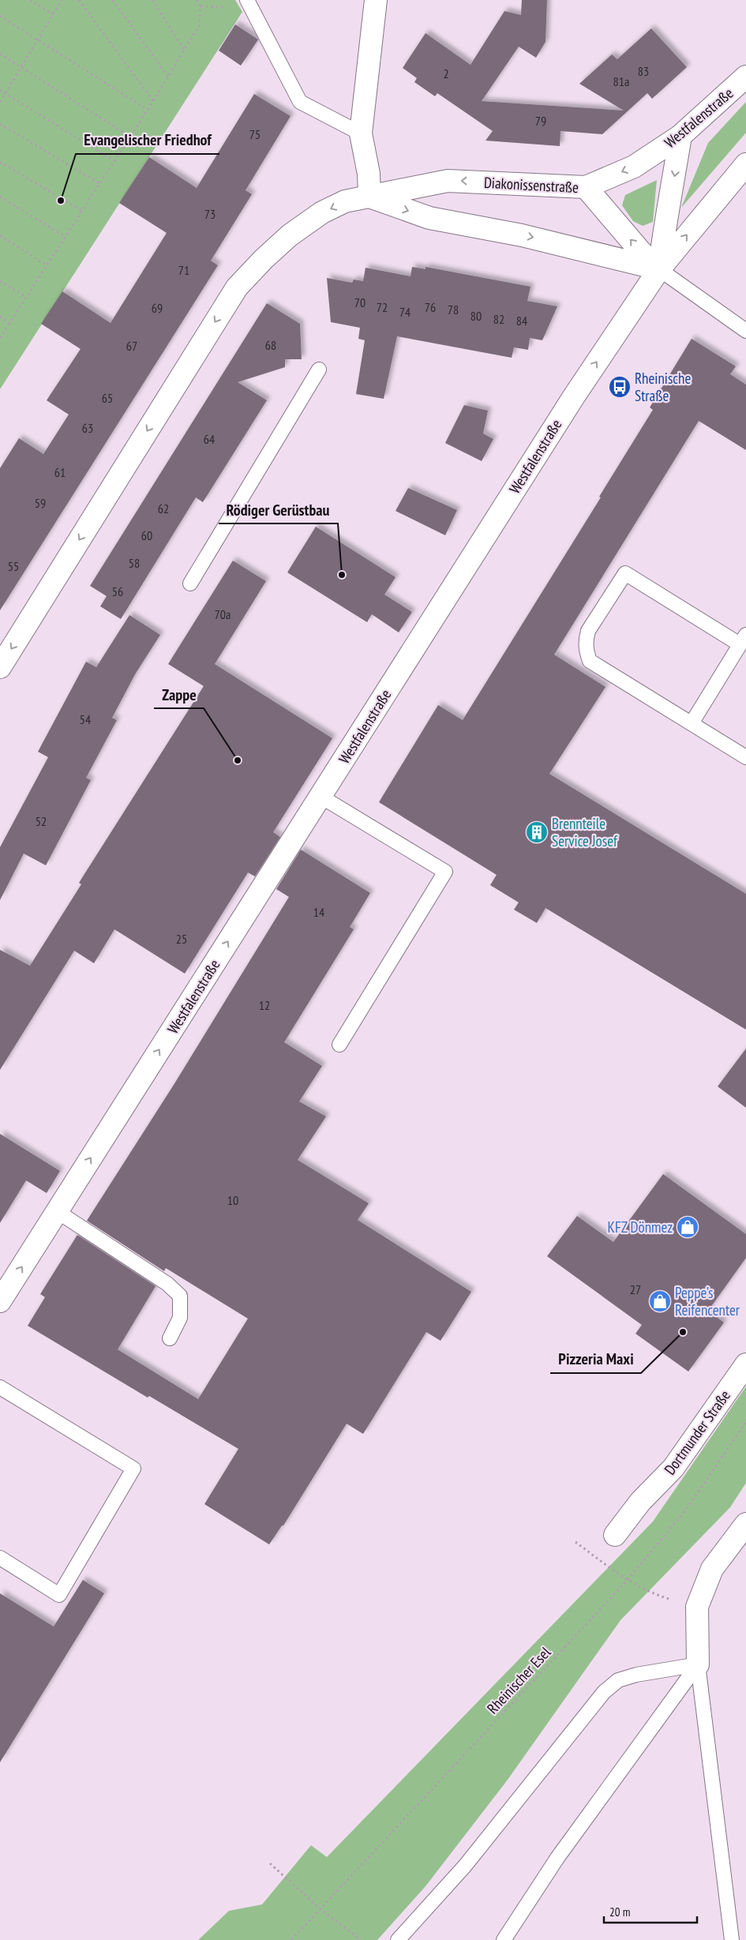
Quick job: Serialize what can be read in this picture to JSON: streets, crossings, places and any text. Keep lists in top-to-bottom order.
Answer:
{
  "streets": {
    "street": ["Westfalenstraße", "Diakonissenstraße", "Dortmunder Straße"],
    "path": ["Rheinischer Esel"]
  },
  "crossings": [
    ["Westfalenstraße", "Diakonissenstraße"]
  ],
  "one_way": ["Westfalenstraße", "Diakonissenstraße"],
  "places": {
    "other": [
      "Evangelischer Friedhof",
      "Rödiger Gerüstbau",
      "Zappe",
      "Pizzeria Maxi"
    ],
    "bus stop": ["Rheinische Straße"],
    "building": ["Brennteile Service Josef"],
    "shop": ["KFZ Dönmez", "Peppe’s Reifencenter"]
  },
  "house_numbers": [
    "83",
    "2",
    "81a",
    "79",
    "75",
    "73",
    "71",
    "70",
    "72",
    "76",
    "69",
    "78",
    "74",
    "80",
    "82",
    "84",
    "68",
    "67",
    "65",
    "63",
    "64",
    "61",
    "59",
    "62",
    "60",
    "58",
    "55",
    "56",
    "70a",
    "54",
    "52",
    "14",
    "25",
    "12",
    "10",
    "27"
  ],
  "scale_bar": "20 m"
}
